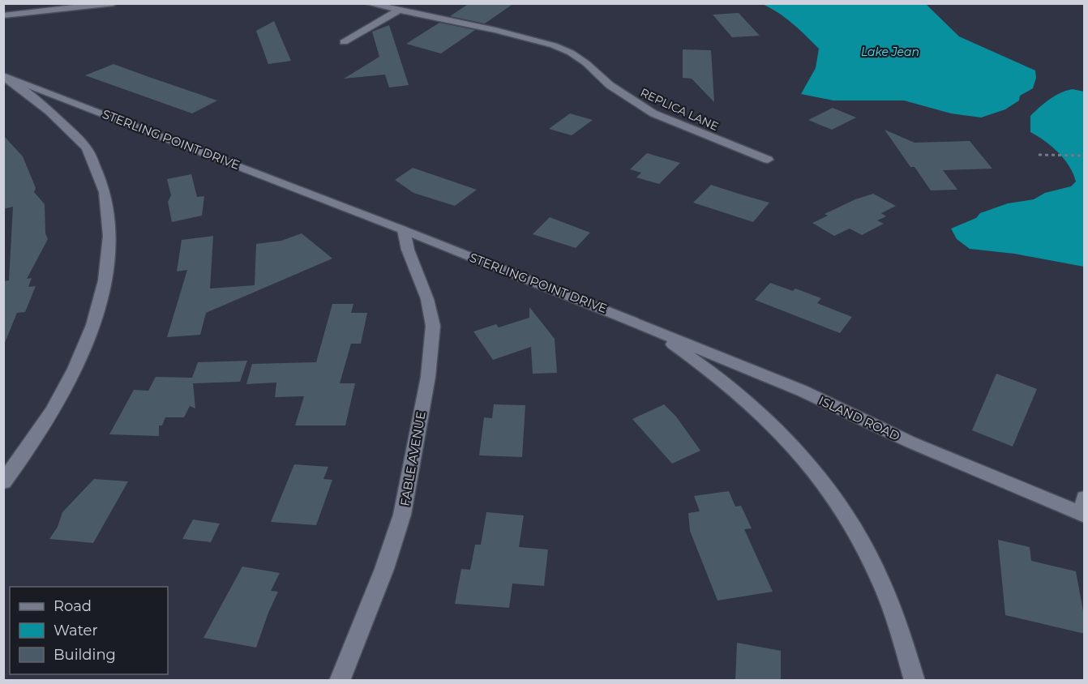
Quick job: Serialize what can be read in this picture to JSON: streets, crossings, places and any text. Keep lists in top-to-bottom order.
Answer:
{
  "streets": {
    "street": [
      "REPLICA LANE",
      "STERLING POINT DRIVE",
      "ISLAND ROAD",
      "FABLE AVENUE"
    ]
  },
  "crossings": [
    ["STERLING POINT DRIVE", "ISLAND ROAD"],
    ["STERLING POINT DRIVE", "FABLE AVENUE"]
  ],
  "water": ["Lake Jean"],
  "legend": ["Road", "Water", "Building"]
}
